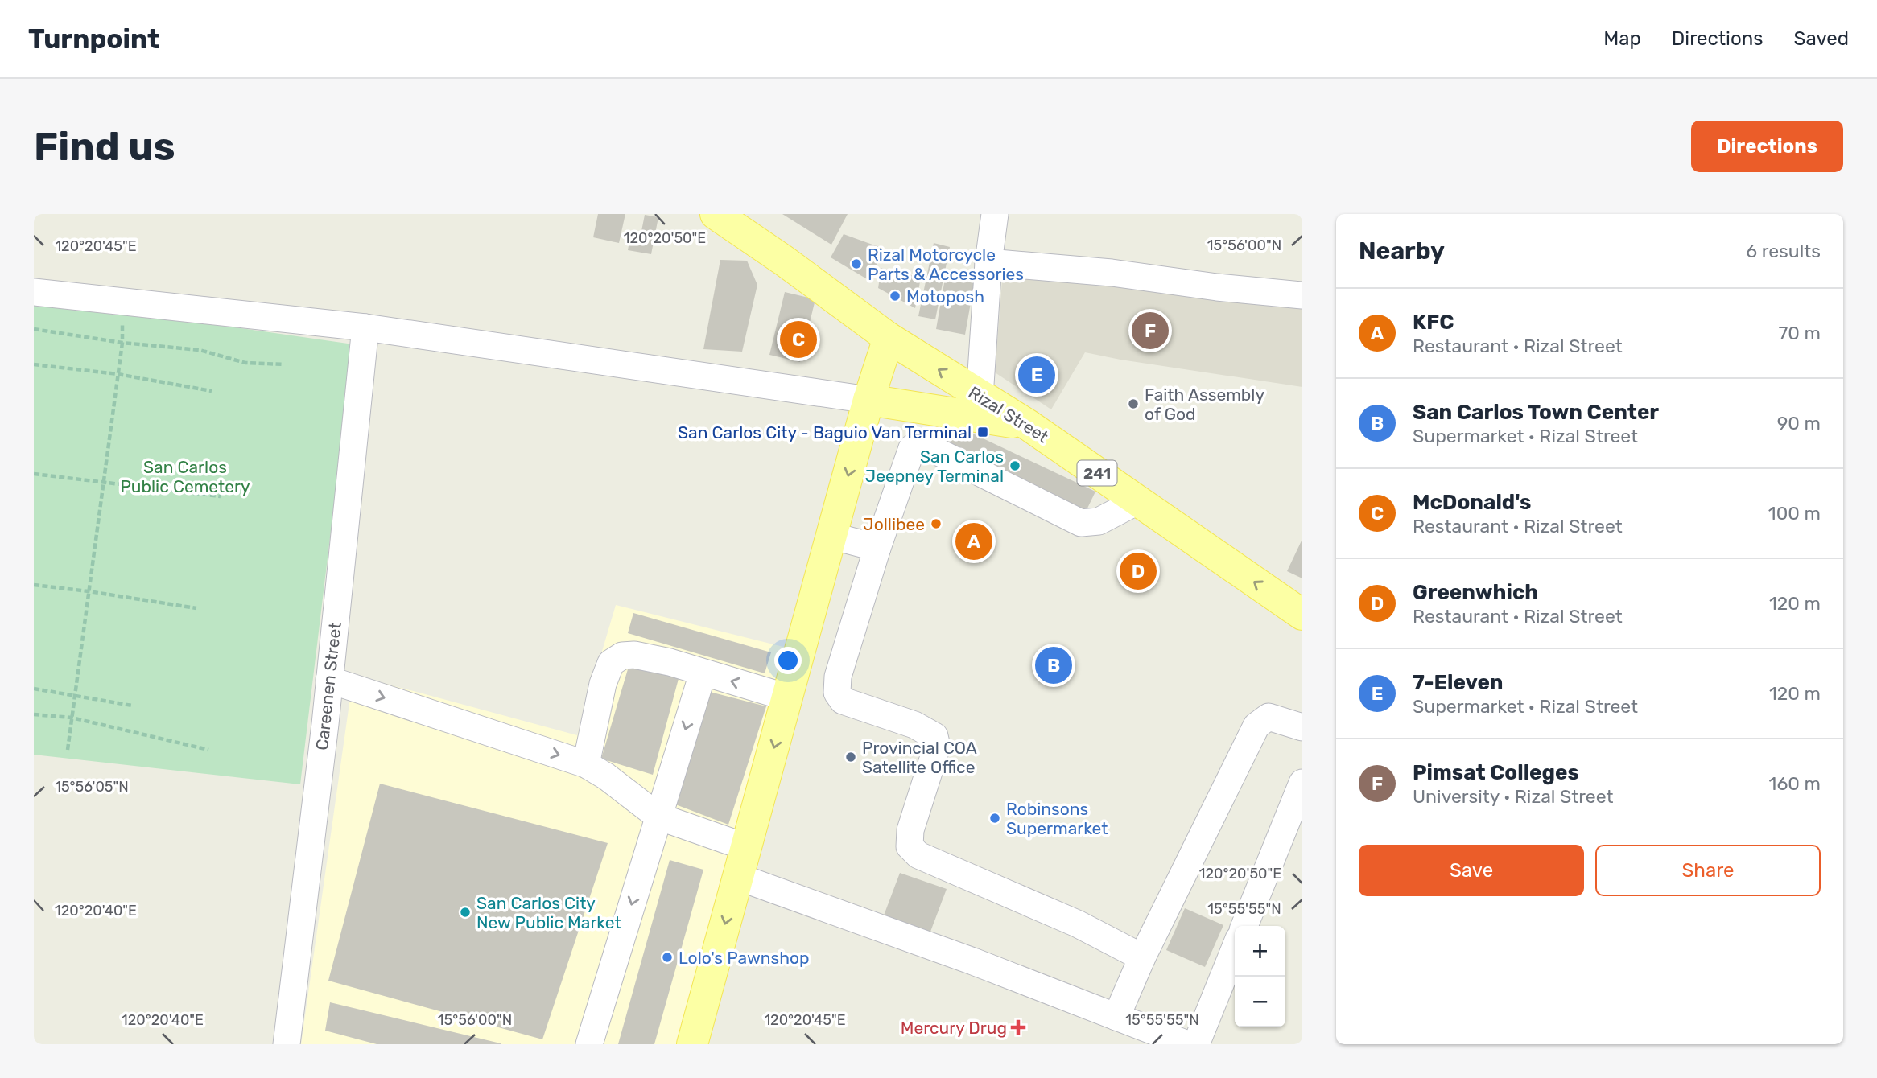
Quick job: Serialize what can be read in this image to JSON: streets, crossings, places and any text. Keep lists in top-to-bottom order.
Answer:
{
  "streets": {
    "main road": ["Rizal Street", "241"],
    "street": ["Careenen Street"]
  },
  "parks": ["San Carlos Public Cemetery"],
  "places": {
    "other": [
      "Rizal Motorcycle Parts & Accessories",
      "Motoposh",
      "Faith Assembly of God",
      "San Carlos Jeepney Terminal",
      "Jollibee",
      "Provincial COA Satellite Office",
      "Robinsons Supermarket",
      "San Carlos City New Public Market",
      "Lolo's Pawnshop"
    ],
    "transit": ["San Carlos City - Baguio Van Terminal"],
    "health": ["Mercury Drug"]
  },
  "page": {
    "header": "Turnpoint",
    "nav": ["Map", "Directions", "Saved"],
    "buttons": [
      "Directions",
      ["Save", "Share"]
    ],
    "title": "Find us",
    "heading": ["Nearby", "6 results"],
    "list": [
      {
        "mark": "A",
        "name": "KFC",
        "note": "Restaurant · Rizal Street",
        "value": "70 m"
      },
      {
        "mark": "B",
        "name": "San Carlos Town Center",
        "note": "Supermarket · Rizal Street",
        "value": "90 m"
      },
      {
        "mark": "C",
        "name": "McDonald's",
        "note": "Restaurant · Rizal Street",
        "value": "100 m"
      },
      {
        "mark": "D",
        "name": "Greenwhich",
        "note": "Restaurant · Rizal Street",
        "value": "120 m"
      },
      {
        "mark": "E",
        "name": "7-Eleven",
        "note": "Supermarket · Rizal Street",
        "value": "120 m"
      },
      {
        "mark": "F",
        "name": "Pimsat Colleges",
        "note": "University · Rizal Street",
        "value": "160 m"
      }
    ],
    "pins": [
      "F",
      "C",
      "E",
      "A",
      "D",
      "B"
    ],
    "map_buttons": ["+", "−"]
  },
  "coordinates": [
    "120°20'50\"E",
    "15°56'00\"N",
    "120°20'45\"E",
    "15°56'05\"N",
    "15°55'55\"N",
    "120°20'40\"E"
  ]
}
